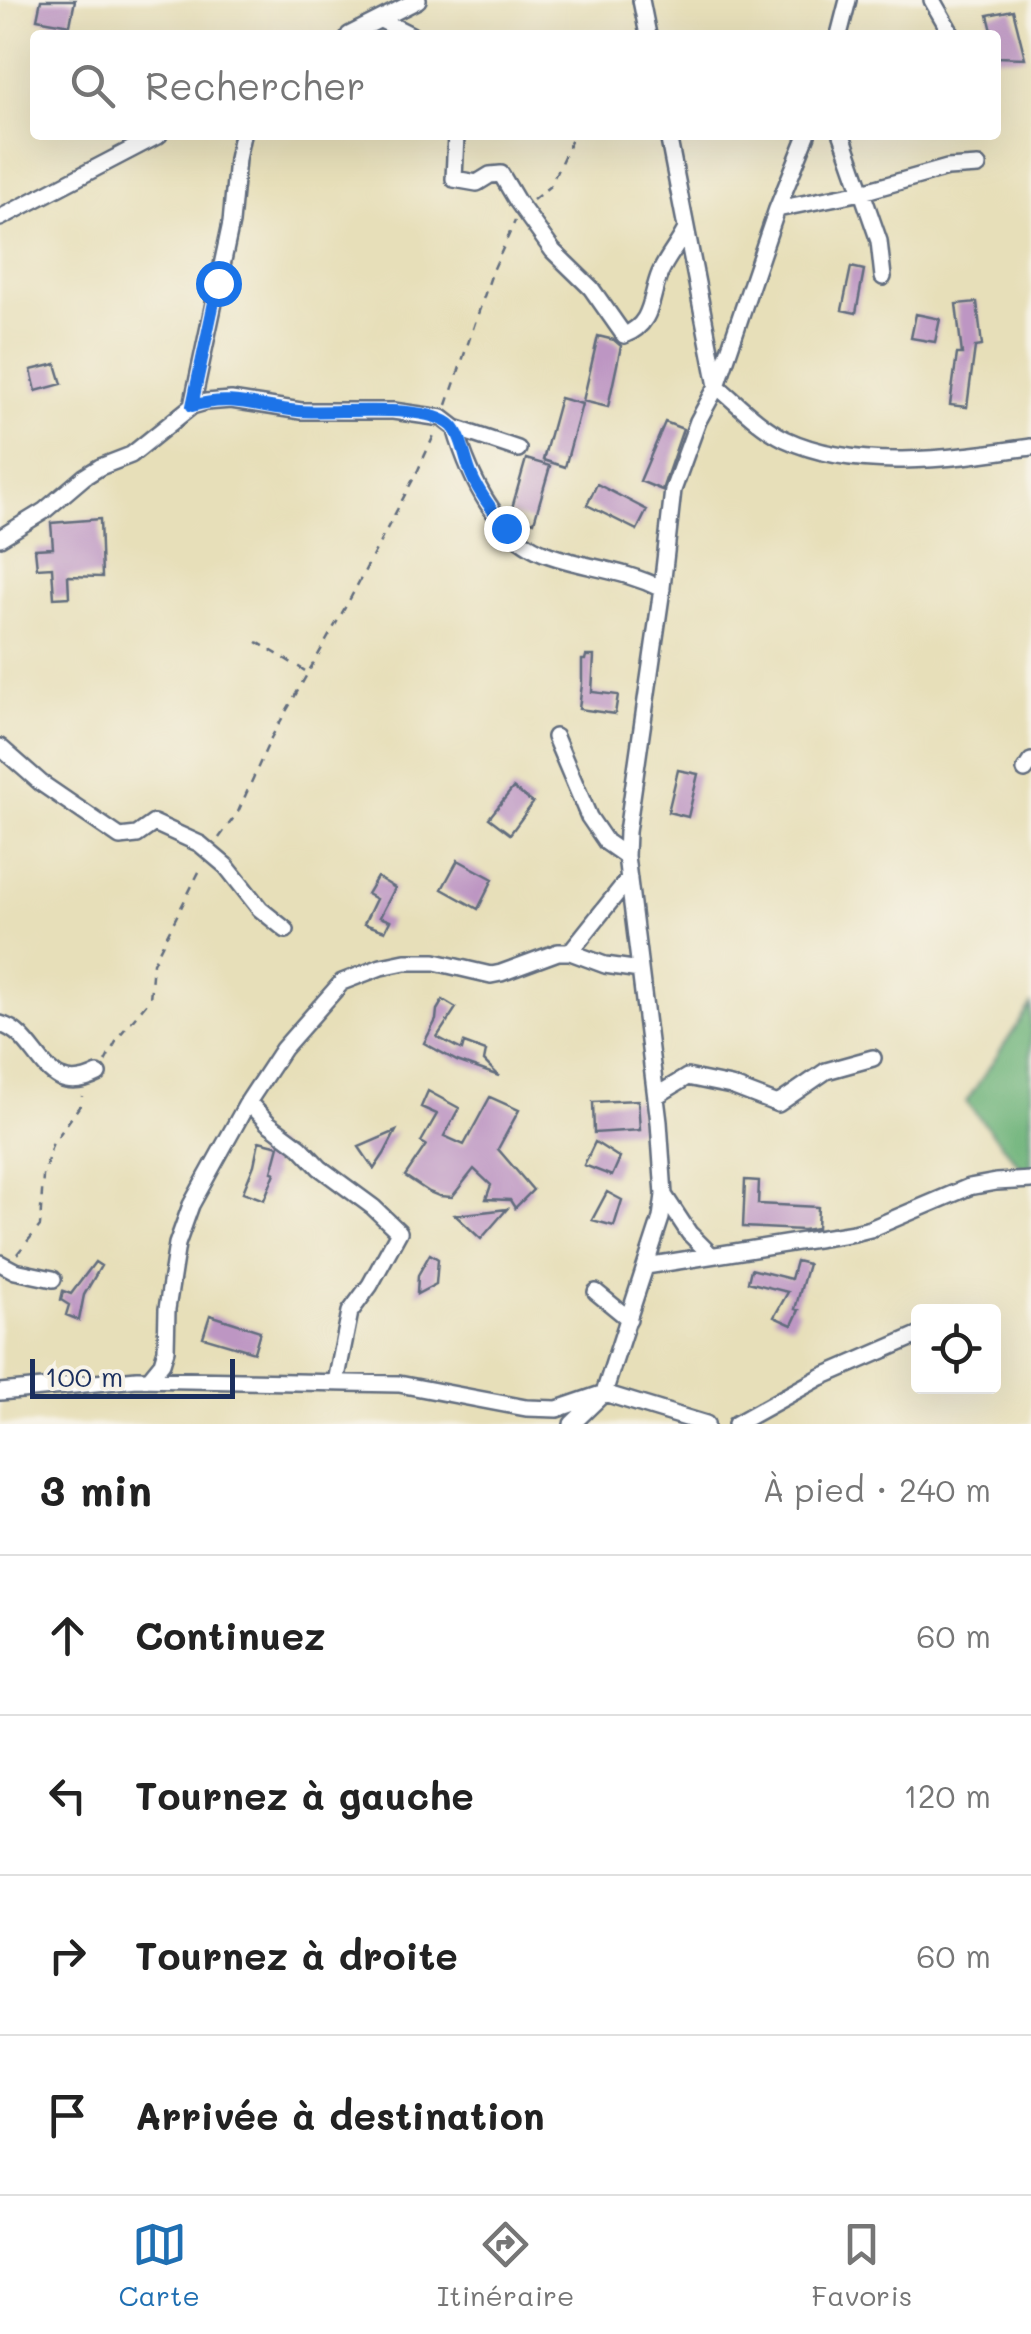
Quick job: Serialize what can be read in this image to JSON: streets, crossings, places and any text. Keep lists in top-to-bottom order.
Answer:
{
  "scale_bar": "100 m",
  "page": {
    "search": "Rechercher",
    "scale": "100 m",
    "heading": ["3 min", "À pied · 240 m"],
    "list": [
      ["Continuez", "60 m"],
      ["Tournez à gauche", "120 m"],
      ["Tournez à droite", "60 m"],
      "Arrivée à destination"
    ],
    "nav": ["Carte", "Itinéraire", "Favoris"]
  }
}
